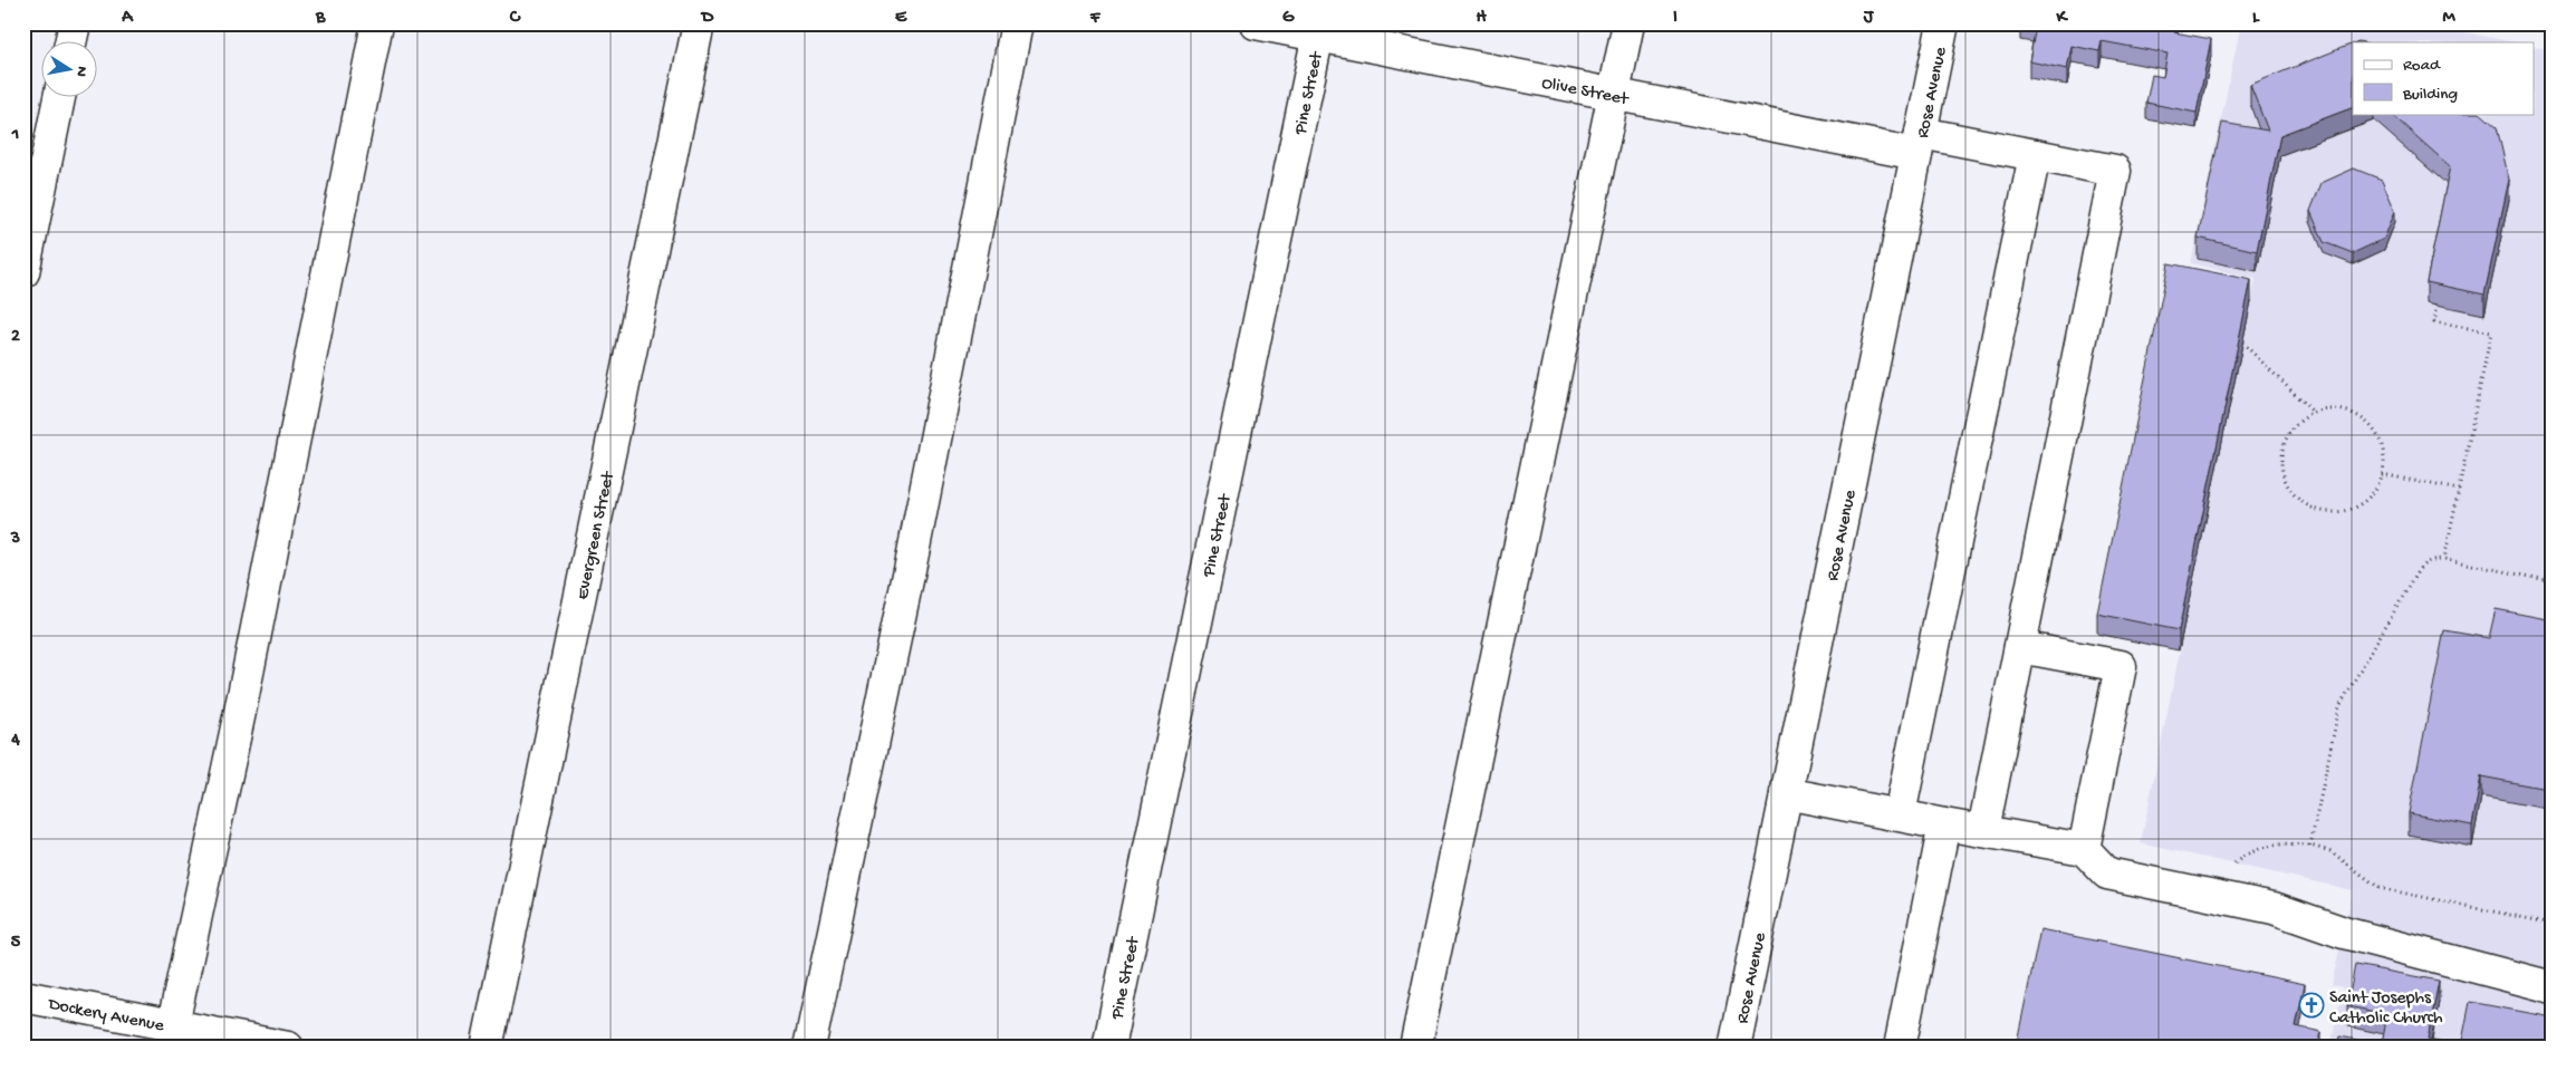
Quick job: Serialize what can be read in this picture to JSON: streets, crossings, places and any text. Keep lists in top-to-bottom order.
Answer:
{
  "streets": {
    "street": [
      "Olive Street",
      "Pine Street",
      "Rose Avenue",
      "Evergreen Street",
      "Dockery Avenue"
    ]
  },
  "crossings": [
    ["Olive Street", "Pine Street"],
    ["Olive Street", "Rose Avenue"]
  ],
  "places": {
    "church": ["Saint Josephs Catholic Church"]
  },
  "legend": ["Road", "Building"],
  "north": "right",
  "grid": {
    "columns": [
      "A",
      "B",
      "C",
      "D",
      "E",
      "F",
      "G",
      "H",
      "I",
      "J",
      "K",
      "L",
      "M"
    ],
    "rows": [
      "1",
      "2",
      "3",
      "4",
      "5"
    ]
  }
}
